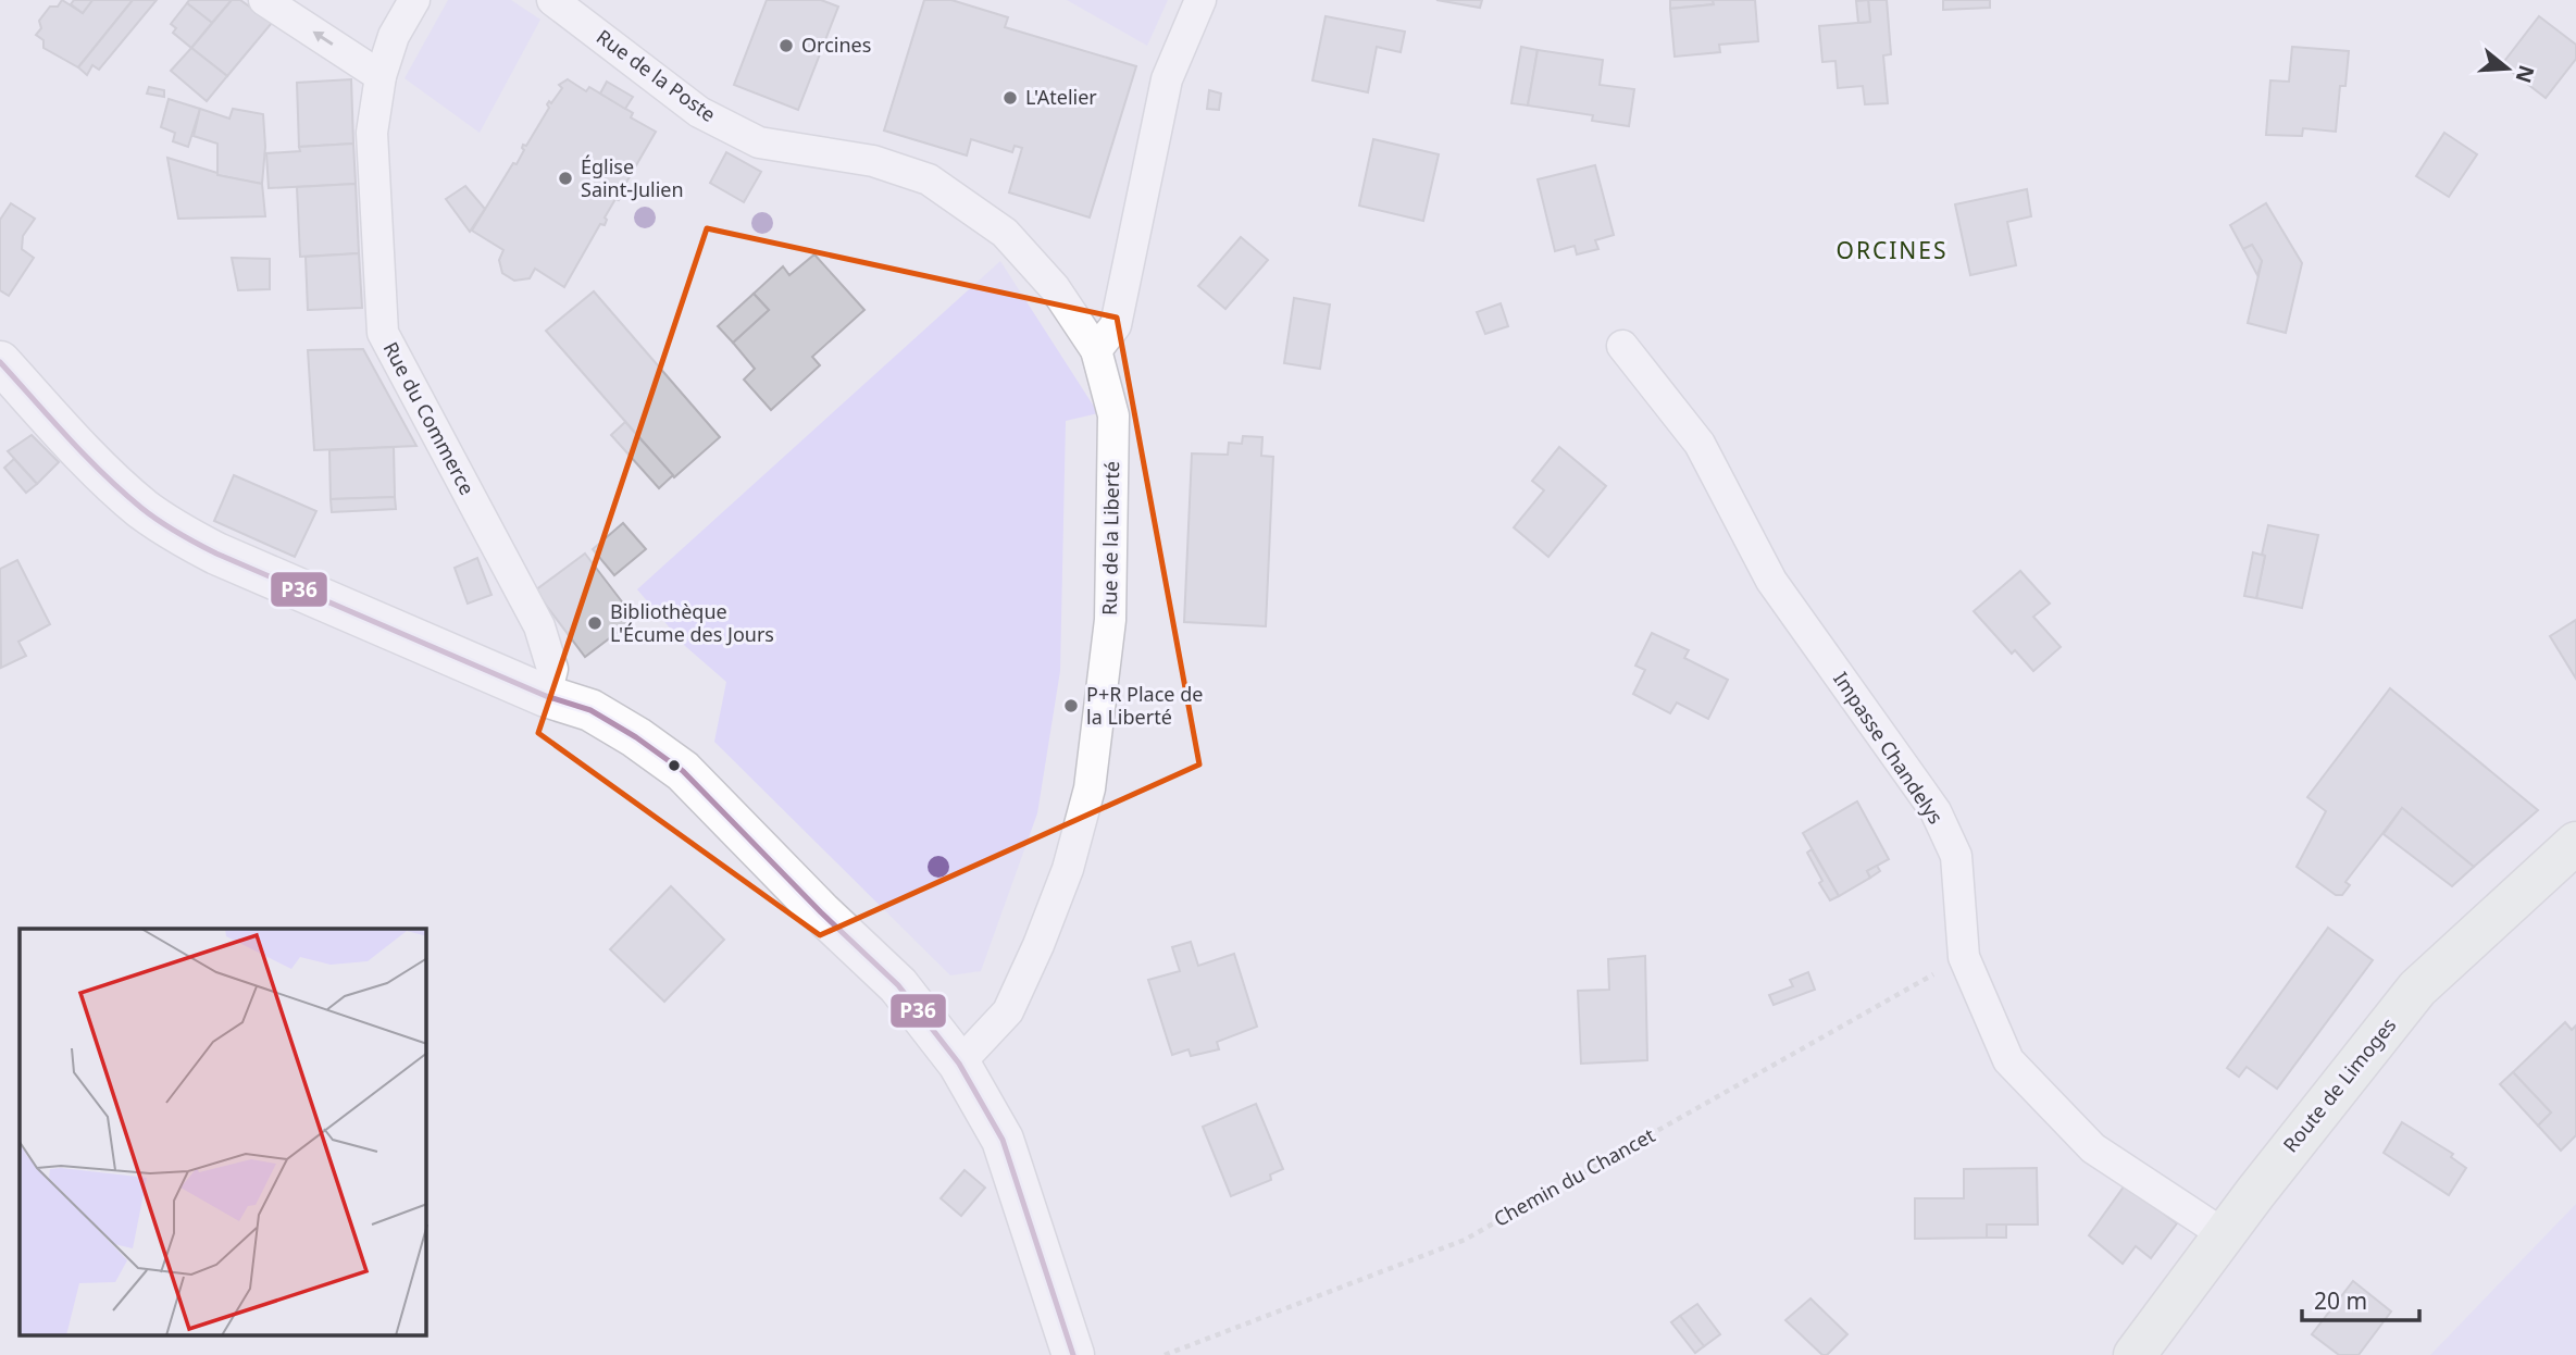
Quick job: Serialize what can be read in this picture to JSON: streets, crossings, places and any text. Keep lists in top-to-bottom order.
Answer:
{
  "streets": {
    "main road": ["Route de Limoges"],
    "street": [
      "Rue de la Poste",
      "Rue du Commerce",
      "Rue de la Liberté",
      "Impasse Chandelys"
    ],
    "path": ["Chemin du Chancet"]
  },
  "crossings": [
    ["Rue de la Poste", "Rue de la Liberté"],
    ["Impasse Chandelys", "Route de Limoges"],
    ["Impasse Chandelys", "Chemin du Chancet"]
  ],
  "districts": ["ORCINES"],
  "places": [
    "Orcines",
    "L'Atelier",
    "Église Saint-Julien",
    "Bibliothèque L'Écume des Jours",
    "P+R Place de la Liberté"
  ],
  "lines": ["transit line P36"],
  "scale_bar": "20 m",
  "north": "right"
}
